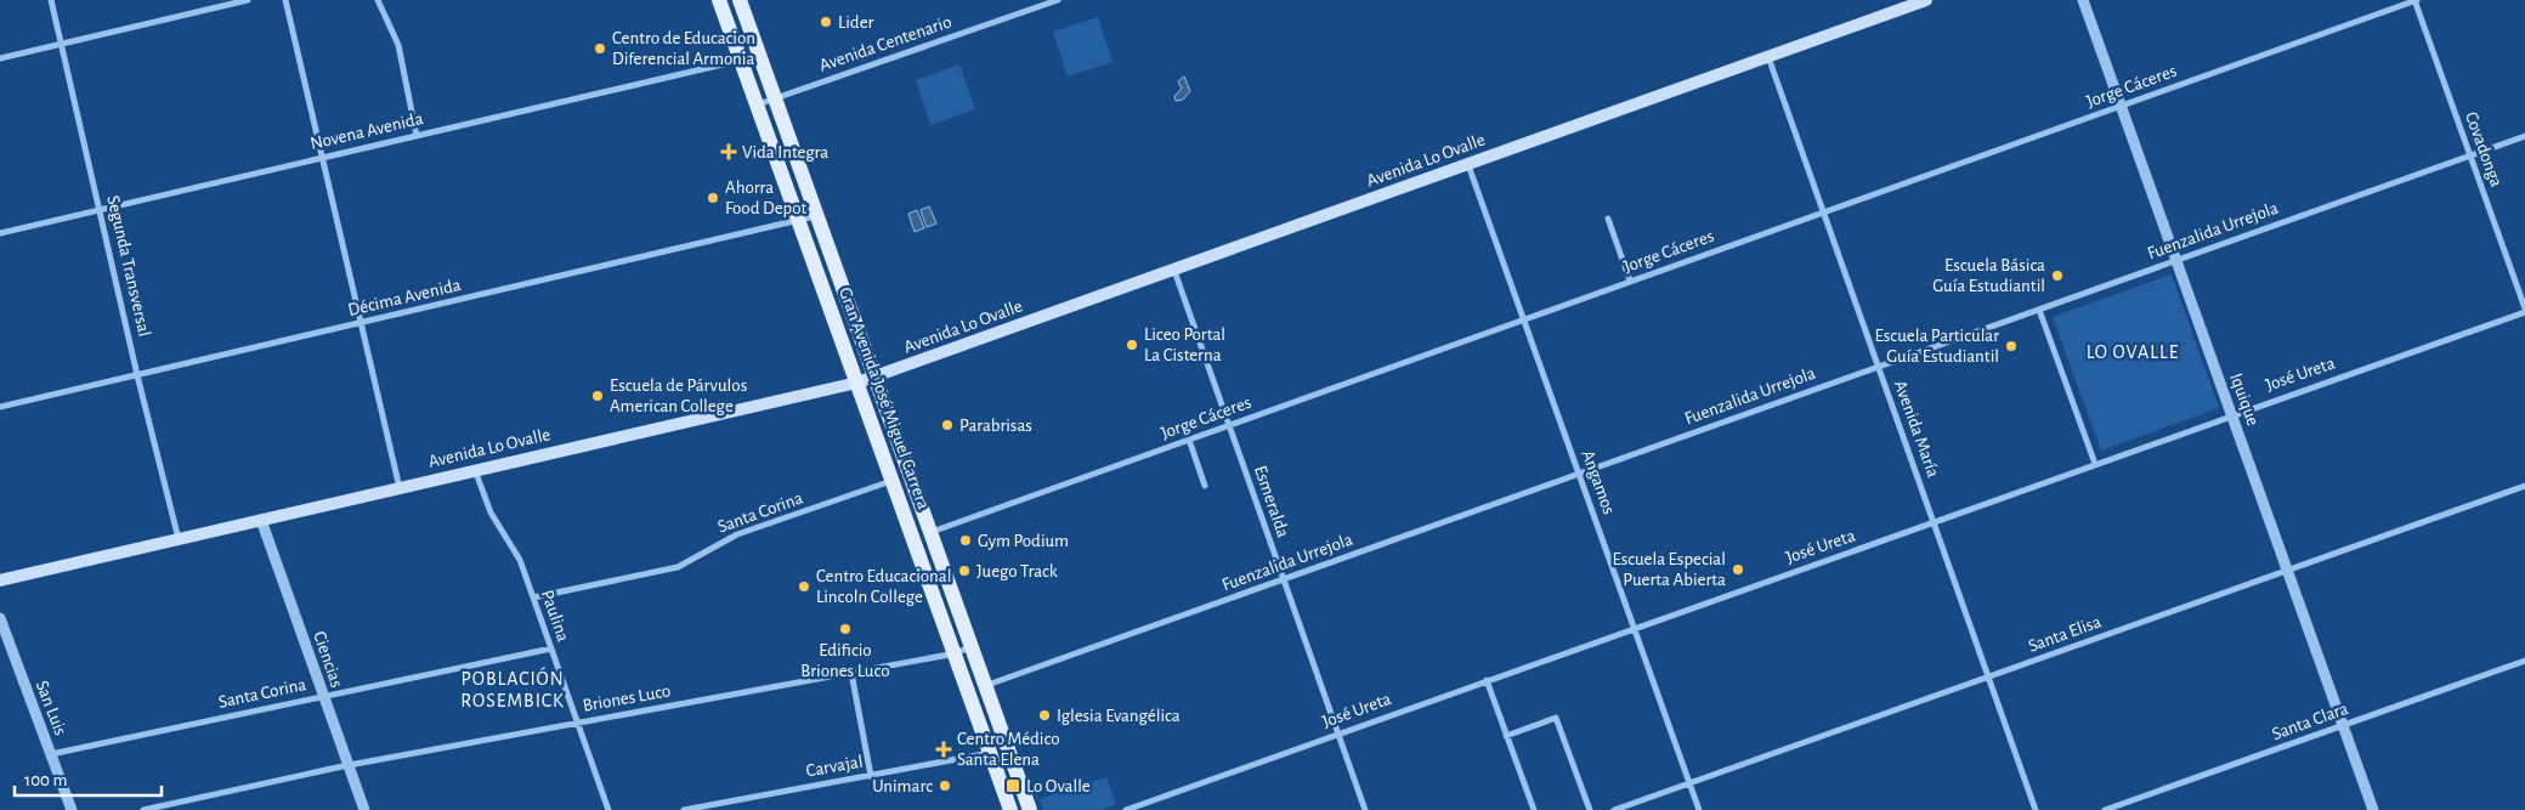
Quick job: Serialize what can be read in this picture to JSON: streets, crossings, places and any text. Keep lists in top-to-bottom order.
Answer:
{
  "streets": {
    "main road": ["Avenida Lo Ovalle", "Gran Avenida José Miguel Carrera"],
    "street": [
      "Avenida Centenario",
      "Jorge Cáceres",
      "Novena Avenida",
      "Covadonga",
      "Fuenzalida Urrejola",
      "Segunda Transversal",
      "Décima Avenida",
      "José Ureta",
      "Iquique",
      "Avenida María",
      "Angamos",
      "Esmeralda",
      "Santa Corina",
      "Paulina",
      "Santa Elisa",
      "Ciencias",
      "Briones Luco",
      "San Luis",
      "Santa Clara",
      "Carvajal"
    ]
  },
  "crossings": [
    ["Avenida Centenario", "Gran Avenida José Miguel Carrera"],
    ["Jorge Cáceres", "Covadonga"],
    ["Jorge Cáceres", "Gran Avenida José Miguel Carrera"],
    ["Jorge Cáceres", "Iquique"],
    ["Jorge Cáceres", "Avenida María"],
    ["Jorge Cáceres", "Angamos"],
    ["Jorge Cáceres", "Esmeralda"],
    ["Novena Avenida", "Segunda Transversal"],
    ["Novena Avenida", "Gran Avenida José Miguel Carrera"],
    ["Covadonga", "Fuenzalida Urrejola"],
    ["Covadonga", "José Ureta"],
    ["Avenida Lo Ovalle", "Segunda Transversal"],
    ["Avenida Lo Ovalle", "Gran Avenida José Miguel Carrera"],
    ["Avenida Lo Ovalle", "Avenida María"],
    ["Avenida Lo Ovalle", "Angamos"],
    ["Avenida Lo Ovalle", "Esmeralda"],
    ["Avenida Lo Ovalle", "Paulina"],
    ["Avenida Lo Ovalle", "Ciencias"],
    ["Fuenzalida Urrejola", "Gran Avenida José Miguel Carrera"],
    ["Fuenzalida Urrejola", "Iquique"],
    ["Fuenzalida Urrejola", "Avenida María"],
    ["Fuenzalida Urrejola", "Angamos"],
    ["Fuenzalida Urrejola", "Esmeralda"],
    ["Segunda Transversal", "Décima Avenida"],
    ["Décima Avenida", "Gran Avenida José Miguel Carrera"],
    ["José Ureta", "Iquique"],
    ["José Ureta", "Avenida María"],
    ["José Ureta", "Angamos"],
    ["José Ureta", "Esmeralda"],
    ["Gran Avenida José Miguel Carrera", "Santa Corina"],
    ["Gran Avenida José Miguel Carrera", "Briones Luco"],
    ["Gran Avenida José Miguel Carrera", "Carvajal"],
    ["Iquique", "Santa Elisa"],
    ["Iquique", "Santa Clara"],
    ["Avenida María", "Santa Elisa"],
    ["Angamos", "Santa Elisa"],
    ["Santa Corina", "Paulina"],
    ["Santa Corina", "Ciencias"],
    ["Santa Corina", "San Luis"],
    ["Paulina", "Briones Luco"],
    ["Ciencias", "Briones Luco"]
  ],
  "districts": ["LO OVALLE", "POBLACIÓN ROSEMBICK"],
  "places": {
    "other": [
      "Lider",
      "Centro de Educacion Diferencial Armonia",
      "Ahorra Food Depot",
      "Escuela Básica Guía Estudiantil",
      "Liceo Portal La Cisterna",
      "Escuela Particular Guía Estudiantil",
      "Escuela de Párvulos American College",
      "Parabrisas",
      "Gym Podium",
      "Escuela Especial Puerta Abierta",
      "Juego Track",
      "Centro Educacional Lincoln College",
      "Edificio Briones Luco",
      "Iglesia Evangélica",
      "Unimarc"
    ],
    "health": ["Vida Integra", "Centro Médico Santa Elena"],
    "transit": ["Lo Ovalle"]
  },
  "scale_bar": "100 m"
}
